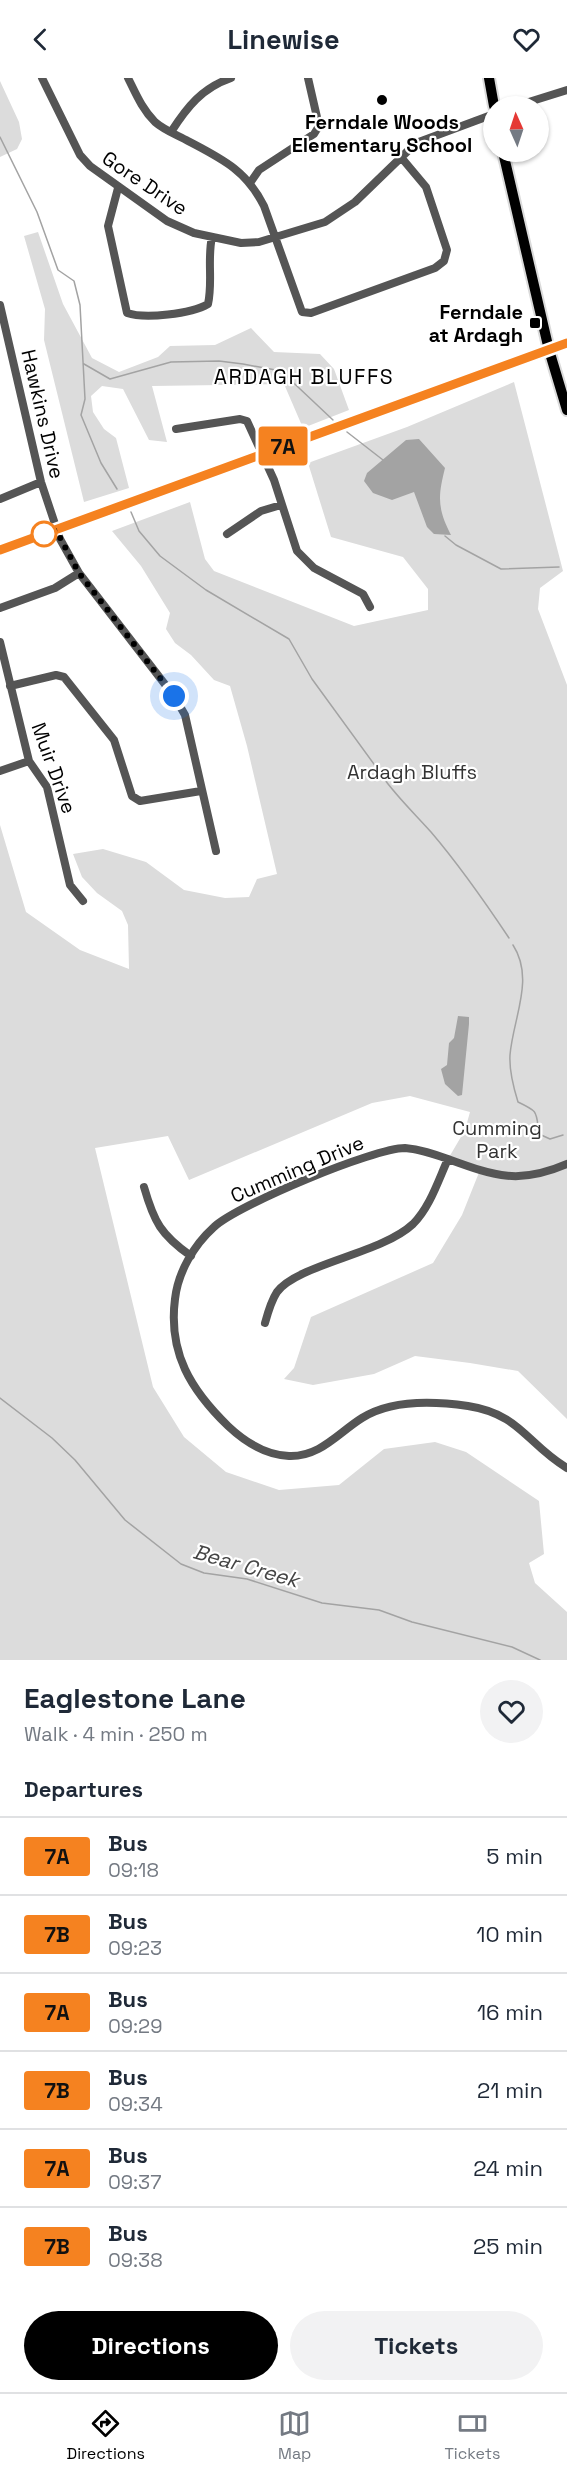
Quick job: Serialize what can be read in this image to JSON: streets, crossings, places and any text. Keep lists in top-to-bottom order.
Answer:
{
  "streets": {
    "street": [
      "Gore Drive",
      "Hawkins Drive",
      "Muir Drive",
      "Cumming Drive"
    ]
  },
  "districts": ["ARDAGH BLUFFS"],
  "water": ["Bear Creek"],
  "parks": ["Ardagh Bluffs", "Cumming Park"],
  "places": {
    "other": ["Ferndale Woods Elementary School"],
    "transit": ["Ferndale at Ardagh"]
  },
  "lines": ["bus line 7A"],
  "north": "top",
  "page": {
    "header": "Linewise",
    "on_map": "7A",
    "heading": [
      ["Eaglestone Lane", "Walk · 4 min · 250 m"],
      "Departures"
    ],
    "list": [
      {
        "mark": "7A",
        "name": "Bus",
        "note": "09:18",
        "value": "5 min"
      },
      {
        "mark": "7B",
        "name": "Bus",
        "note": "09:23",
        "value": "10 min"
      },
      {
        "mark": "7A",
        "name": "Bus",
        "note": "09:29",
        "value": "16 min"
      },
      {
        "mark": "7B",
        "name": "Bus",
        "note": "09:34",
        "value": "21 min"
      },
      {
        "mark": "7A",
        "name": "Bus",
        "note": "09:37",
        "value": "24 min"
      },
      {
        "mark": "7B",
        "name": "Bus",
        "note": "09:38",
        "value": "25 min"
      }
    ],
    "buttons": ["Directions", "Tickets"],
    "tabs": ["Directions", "Map", "Tickets"]
  }
}
